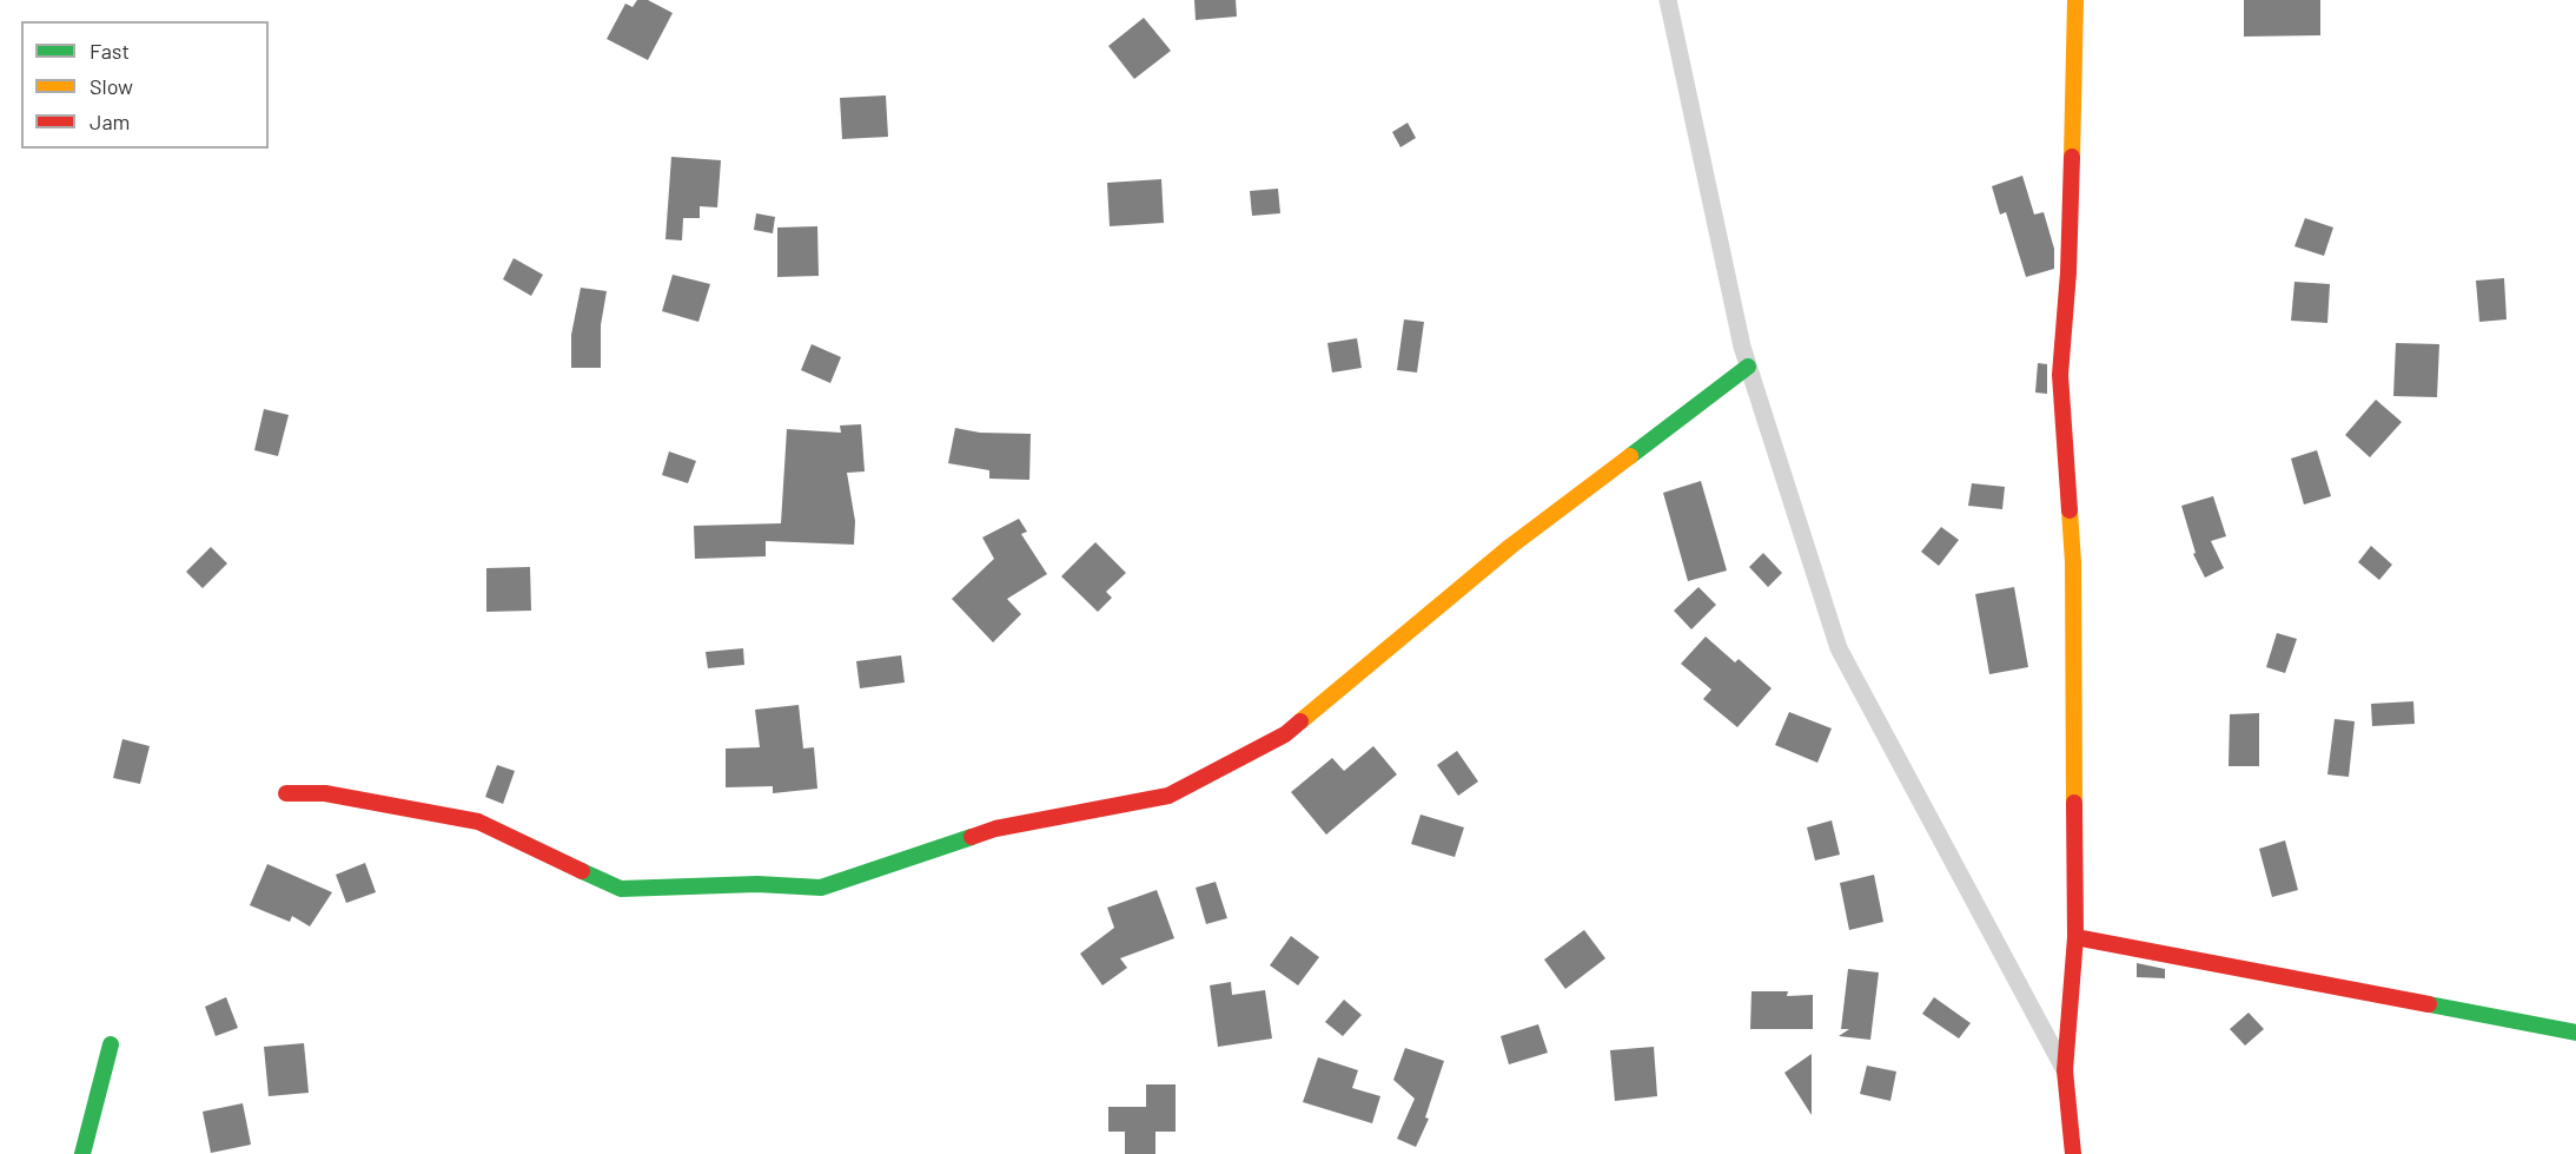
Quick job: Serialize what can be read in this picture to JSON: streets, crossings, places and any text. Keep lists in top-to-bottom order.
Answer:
{
  "legend": ["Fast", "Slow", "Jam"]
}
